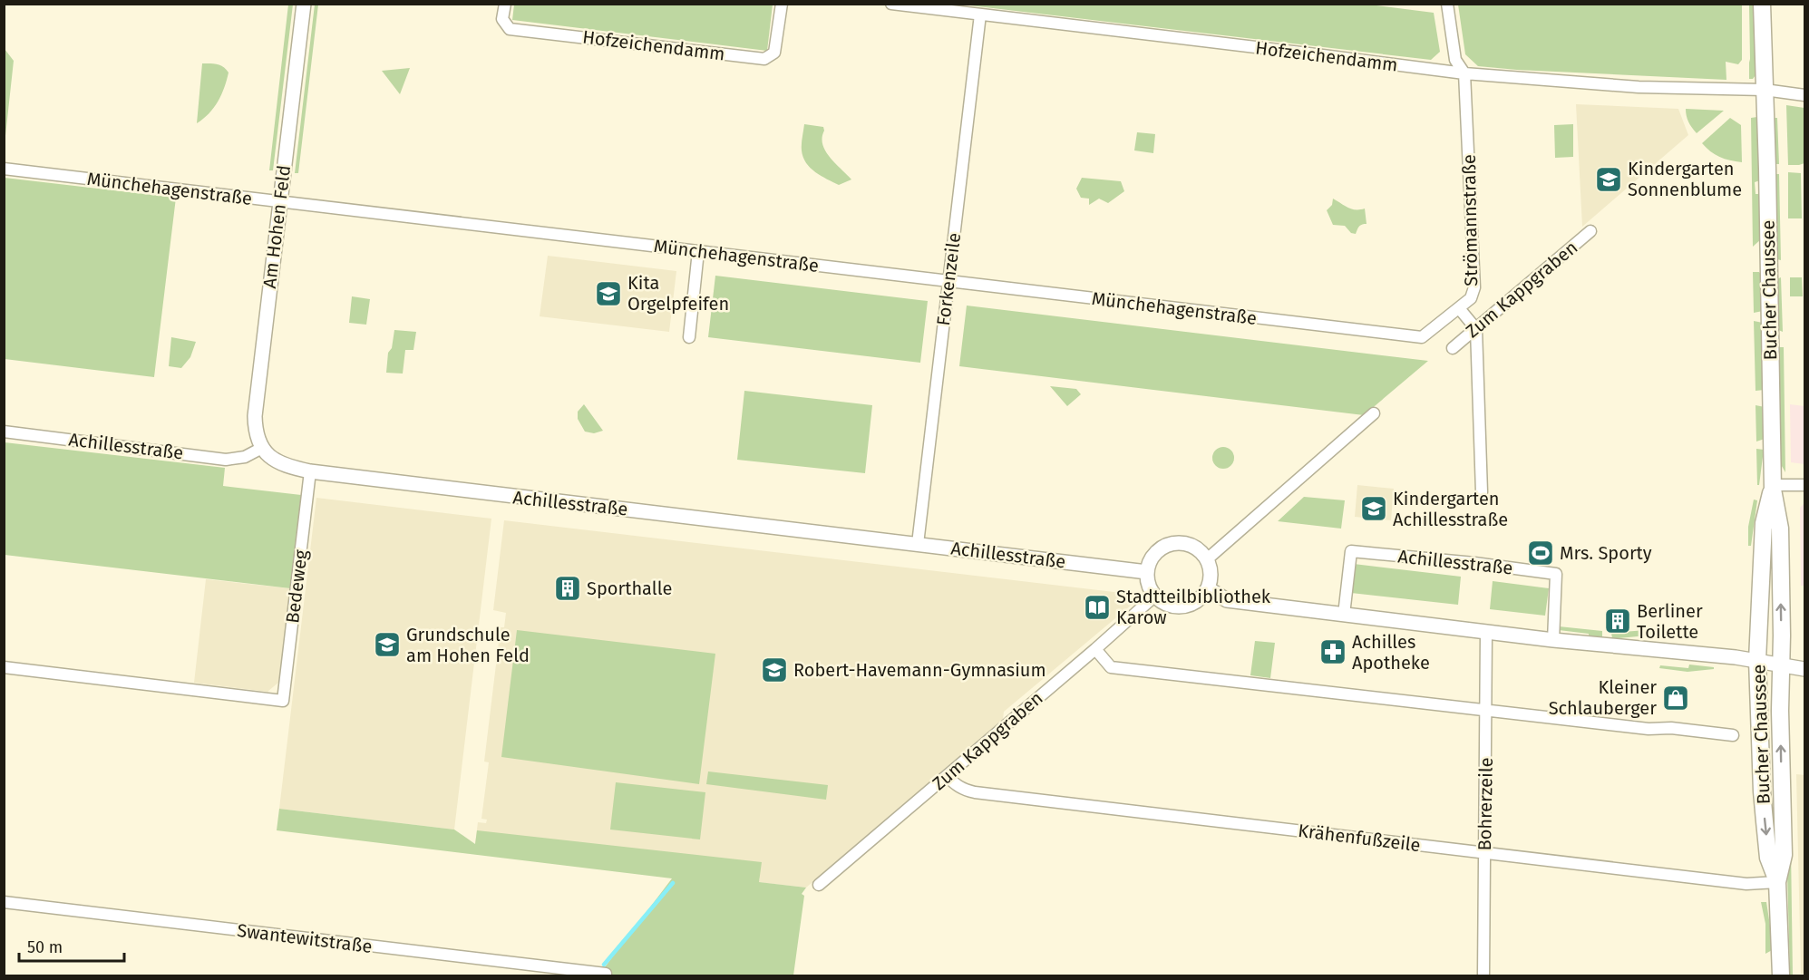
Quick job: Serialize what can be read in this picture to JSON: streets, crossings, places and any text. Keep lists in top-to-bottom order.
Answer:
{
  "streets": {
    "main road": ["Bucher Chaussee"],
    "street": [
      "Hofzeichendamm",
      "Münchehagenstraße",
      "Strömannstraße",
      "Am Hohen Feld",
      "Forkenzeile",
      "Zum Kappgraben",
      "Achillesstraße",
      "Bedeweg",
      "Bohrerzeile",
      "Krähenfußzeile",
      "Swantewitstraße"
    ]
  },
  "crossings": [
    ["Hofzeichendamm", "Strömannstraße"],
    ["Hofzeichendamm", "Forkenzeile"],
    ["Hofzeichendamm", "Bucher Chaussee"],
    ["Münchehagenstraße", "Strömannstraße"],
    ["Münchehagenstraße", "Am Hohen Feld"],
    ["Münchehagenstraße", "Forkenzeile"],
    ["Strömannstraße", "Zum Kappgraben"],
    ["Am Hohen Feld", "Achillesstraße"],
    ["Forkenzeile", "Achillesstraße"],
    ["Zum Kappgraben", "Achillesstraße"],
    ["Zum Kappgraben", "Krähenfußzeile"],
    ["Bucher Chaussee", "Krähenfußzeile"],
    ["Achillesstraße", "Bedeweg"],
    ["Bohrerzeile", "Krähenfußzeile"]
  ],
  "places": {
    "school or university": [
      "Kindergarten Sonnenblume",
      "Kita Orgelpfeifen",
      "Kindergarten Achillesstraße",
      "Grundschule am Hohen Feld",
      "Robert-Havemann-Gymnasium"
    ],
    "sports": ["Mrs. Sporty"],
    "building": ["Sporthalle", "Berliner Toilette"],
    "library": ["Stadtteilbibliothek Karow"],
    "pharmacy": ["Achilles Apotheke"],
    "shop": ["Kleiner Schlauberger"]
  },
  "scale_bar": "50 m"
}
